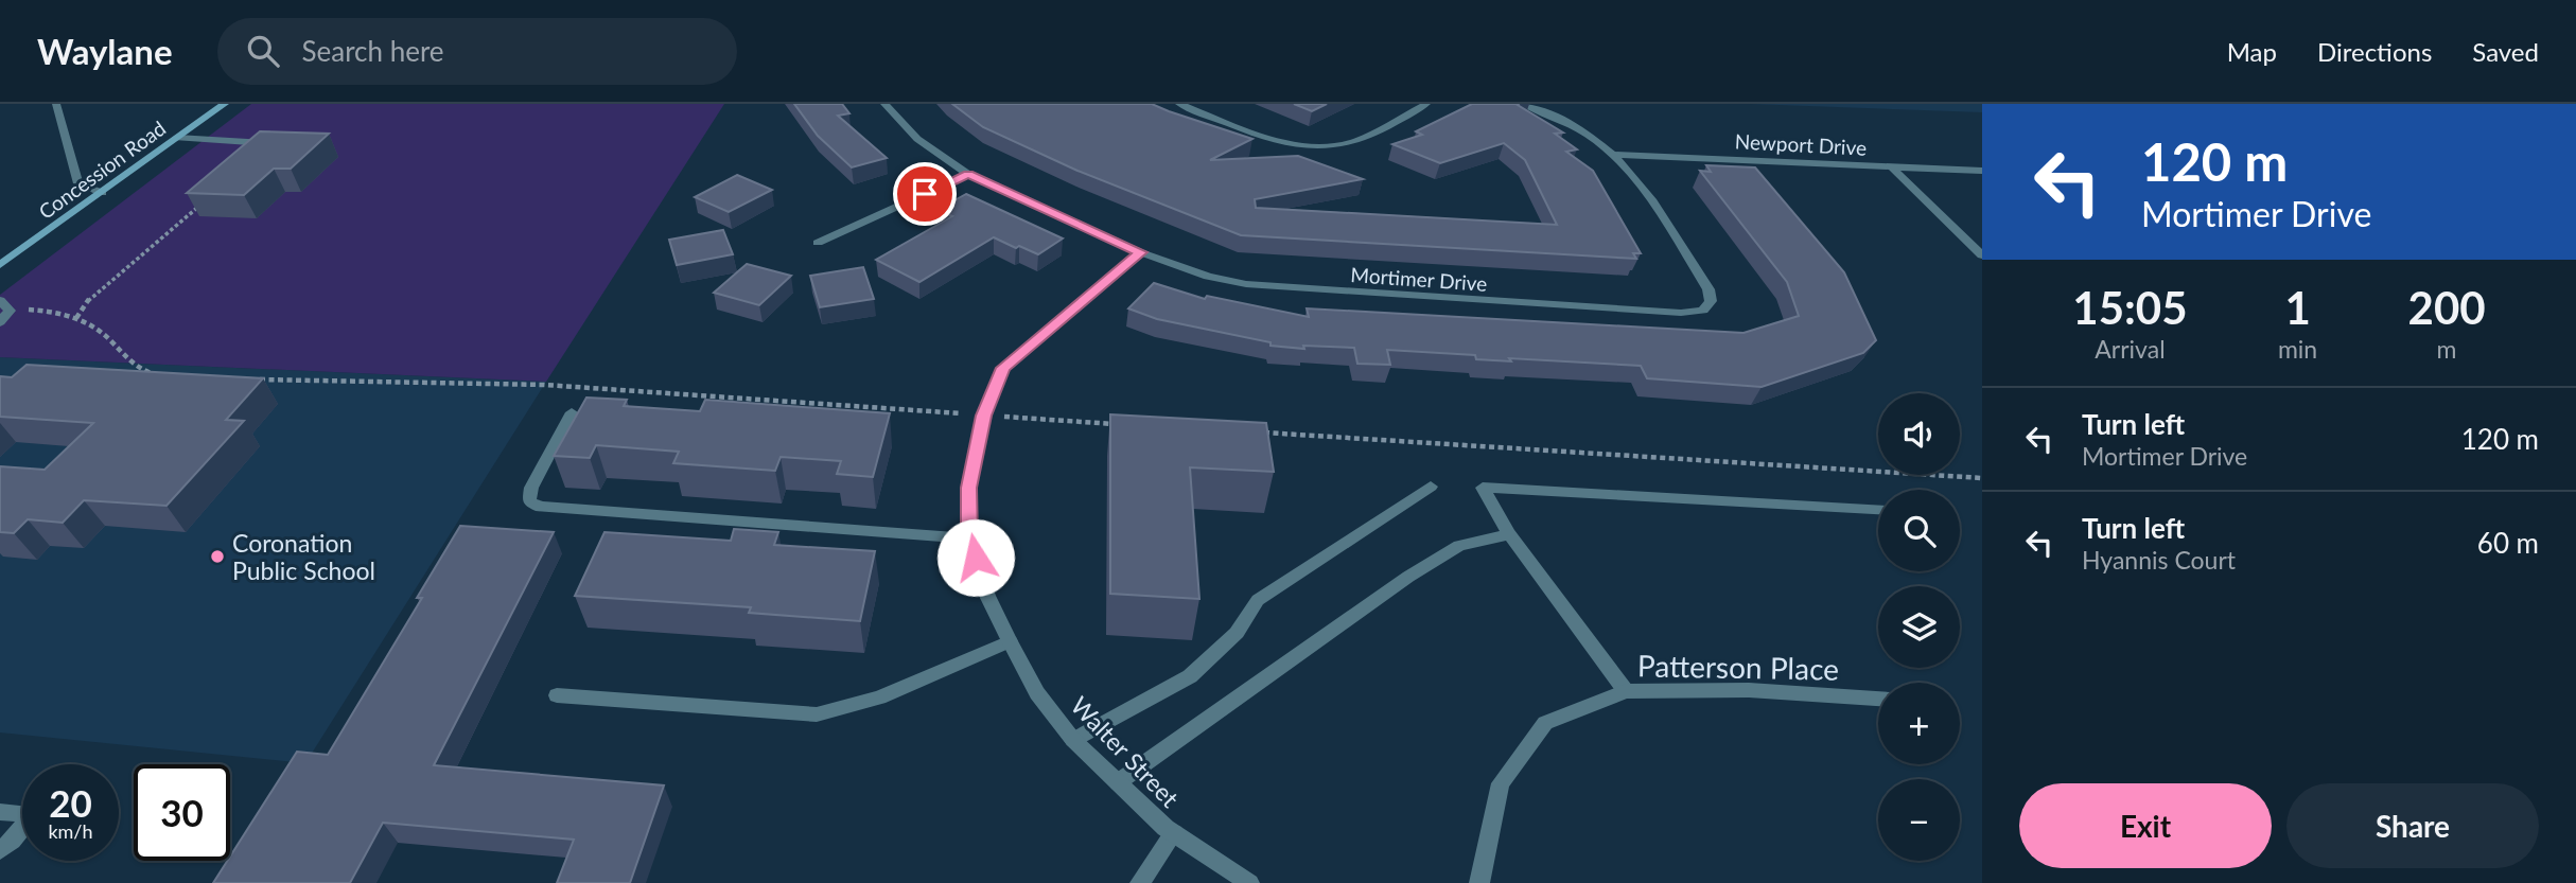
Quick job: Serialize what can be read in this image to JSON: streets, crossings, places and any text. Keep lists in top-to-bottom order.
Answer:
{
  "streets": {
    "main road": ["Concession Road"],
    "street": [
      "Newport Drive",
      "Mortimer Drive",
      "Patterson Place",
      "Walter Street"
    ]
  },
  "crossings": [
    ["Newport Drive", "Mortimer Drive"],
    ["Mortimer Drive", "Walter Street"]
  ],
  "places": ["Coronation Public School"],
  "page": {
    "header": "Waylane",
    "search": "Search here",
    "nav": ["Map", "Directions", "Saved"],
    "turn": ["120 m", "Mortimer Drive"],
    "eta": [
      "15:05",
      "Arrival",
      "1",
      "min",
      "200",
      "m"
    ],
    "list": [
      {
        "name": "Turn left",
        "note": "Mortimer Drive",
        "value": "120 m"
      },
      {
        "name": "Turn left",
        "note": "Hyannis Court",
        "value": "60 m"
      }
    ],
    "map_buttons": ["+", "−"],
    "speed": "20 km/h",
    "limit": "30",
    "buttons": ["Exit", "Share"]
  }
}
